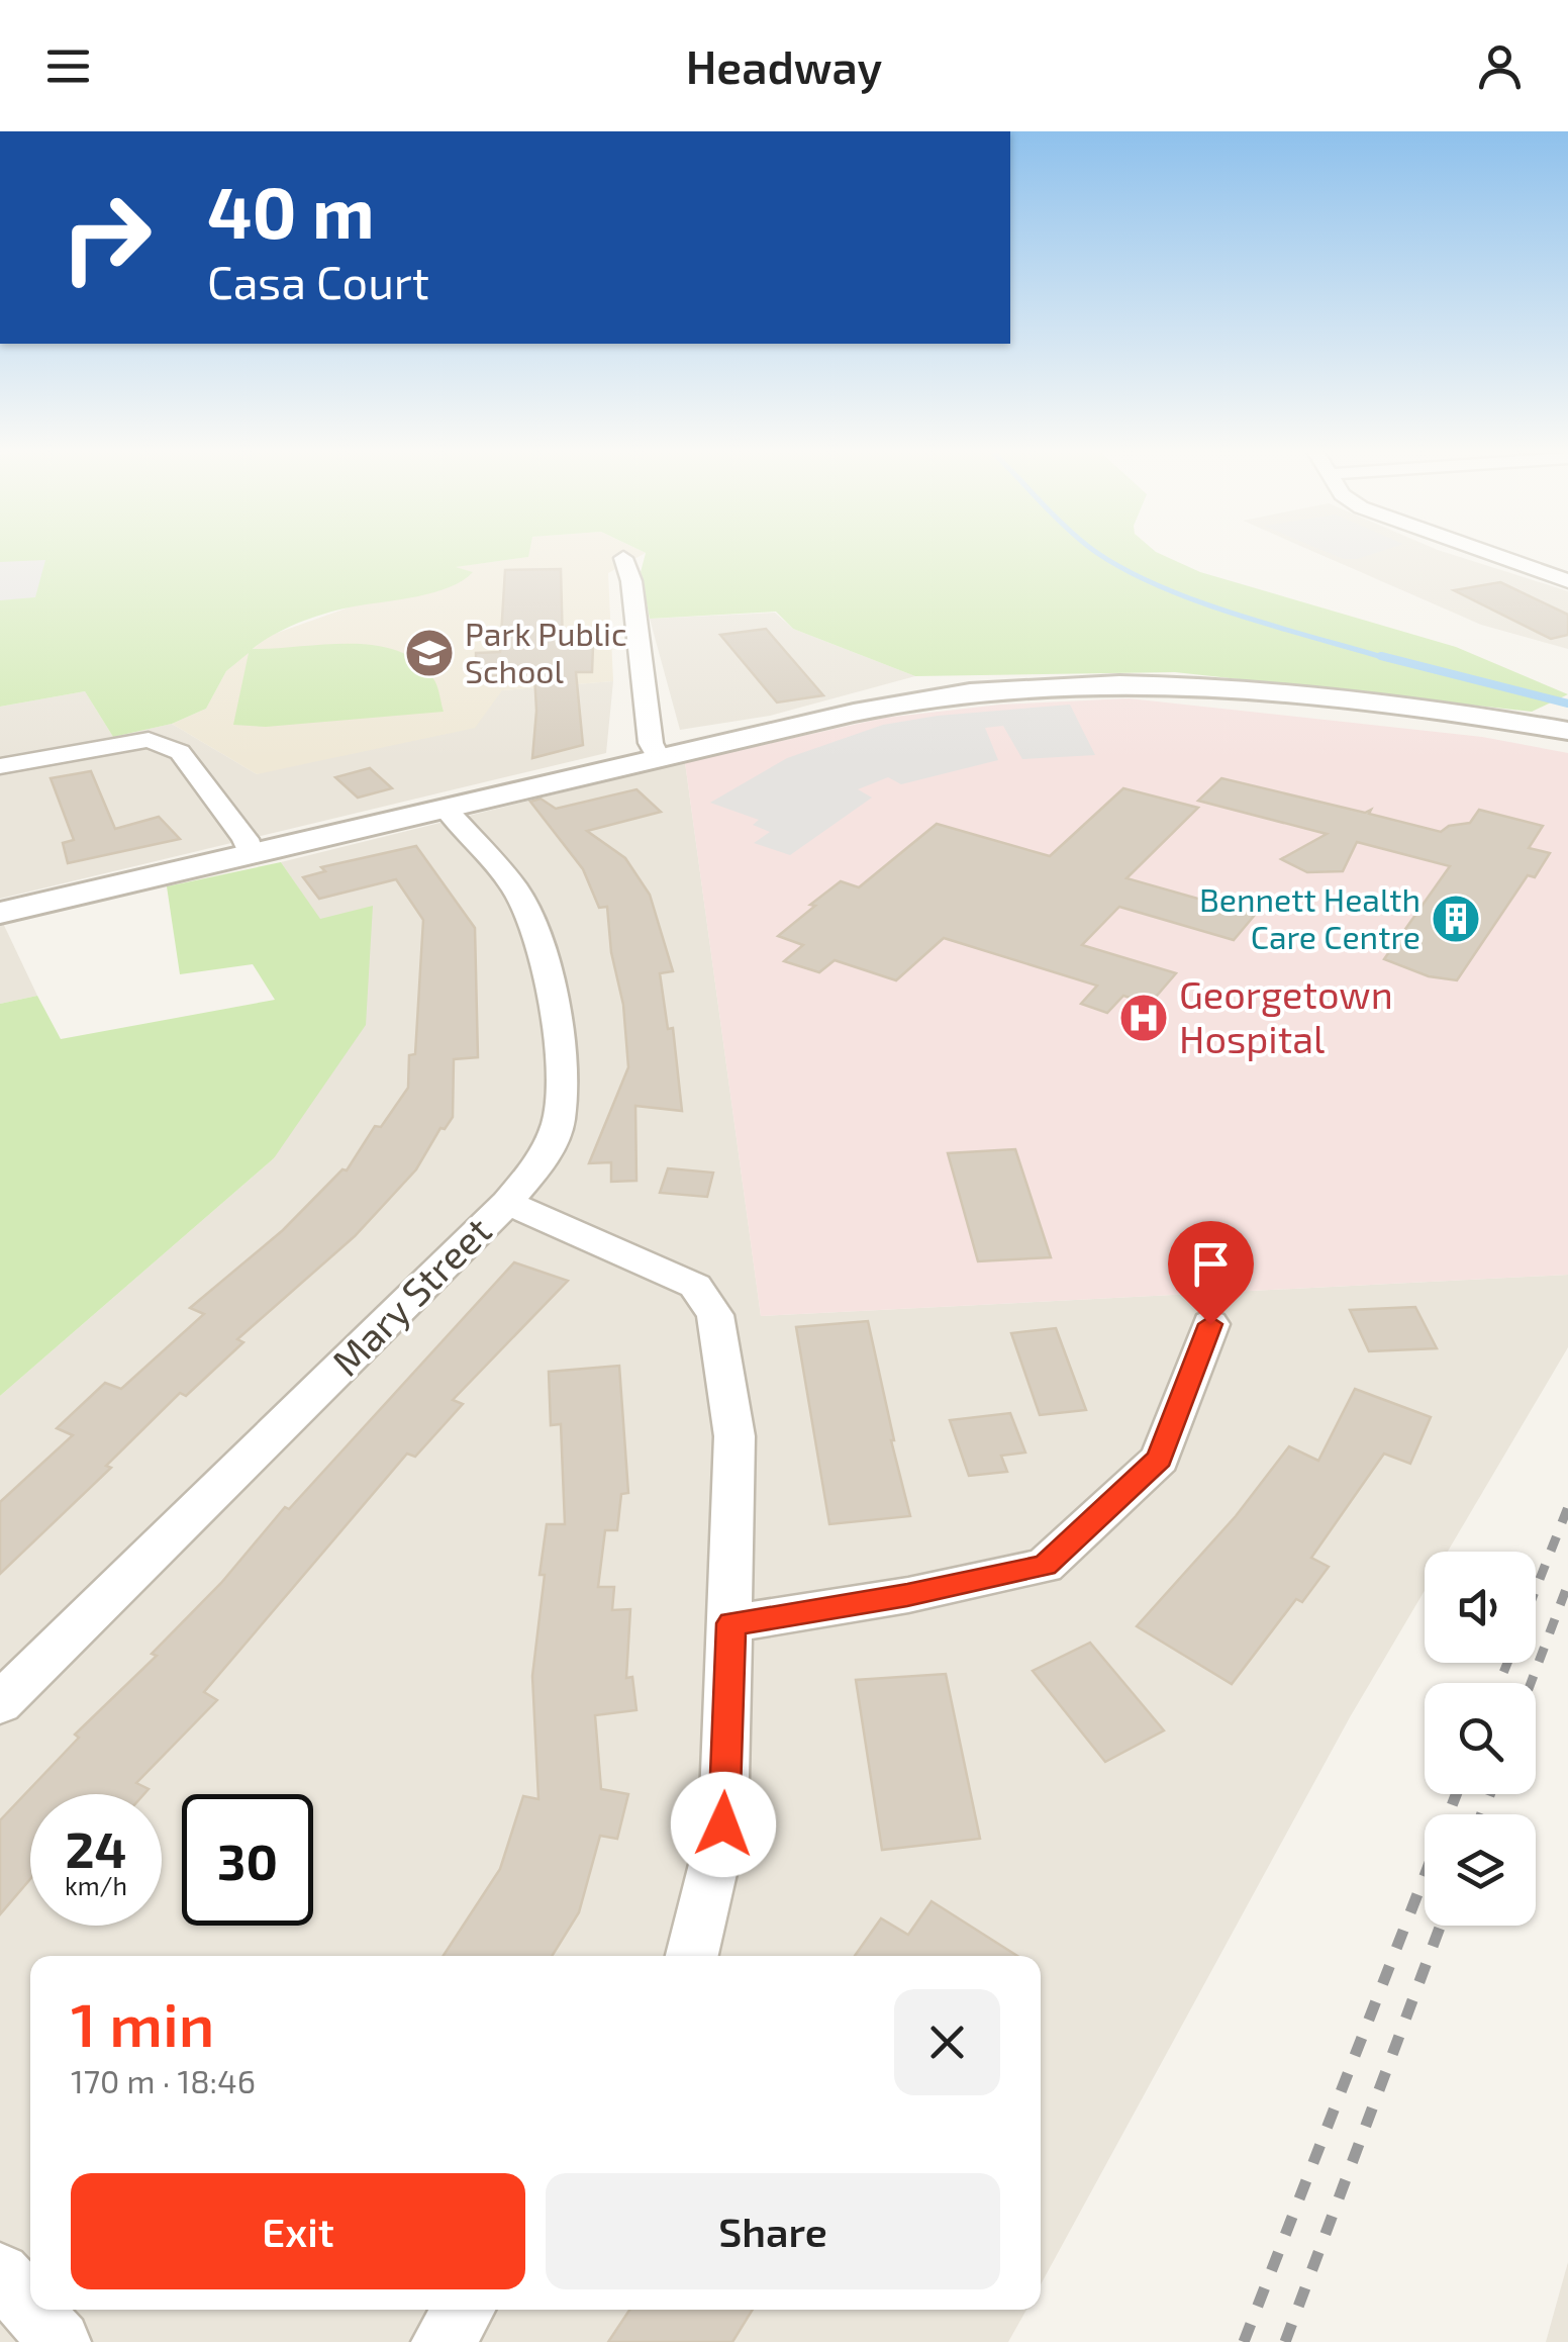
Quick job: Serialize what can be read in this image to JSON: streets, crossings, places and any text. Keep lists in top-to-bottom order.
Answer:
{
  "streets": {
    "street": ["Mary Street"]
  },
  "places": {
    "school or university": ["Park Public School"],
    "building": ["Bennett Health Care Centre"],
    "hospital": ["Georgetown Hospital"]
  },
  "page": {
    "header": "Headway",
    "turn": ["40 m", "Casa Court"],
    "speed": "24 km/h",
    "limit": "30",
    "heading": ["1 min", "170 m · 18:46"],
    "buttons": ["Exit", "Share"]
  }
}
